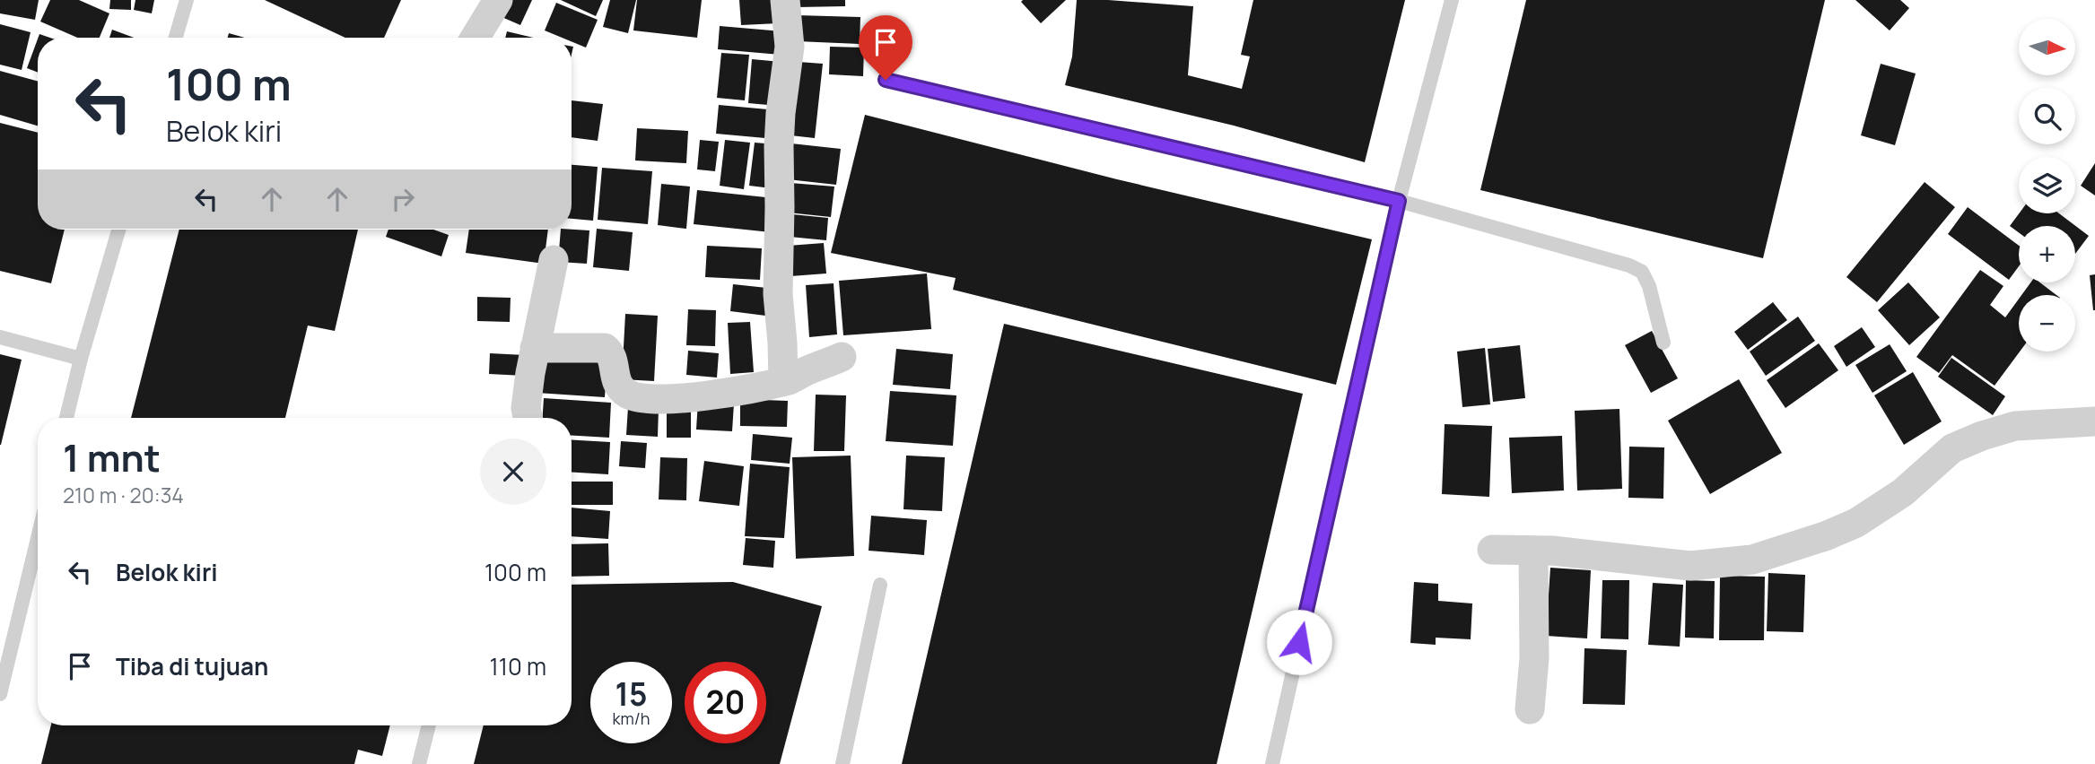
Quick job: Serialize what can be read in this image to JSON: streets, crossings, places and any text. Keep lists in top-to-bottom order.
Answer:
{
  "north": "right",
  "page": {
    "map_buttons": ["+", "−"],
    "turn": ["100 m", "Belok kiri"],
    "heading": ["1 mnt", "210 m · 20:34"],
    "list": [
      {
        "name": "Belok kiri",
        "value": "100 m"
      },
      {
        "name": "Tiba di tujuan",
        "value": "110 m"
      }
    ],
    "speed": "15 km/h",
    "limit": "20"
  }
}
